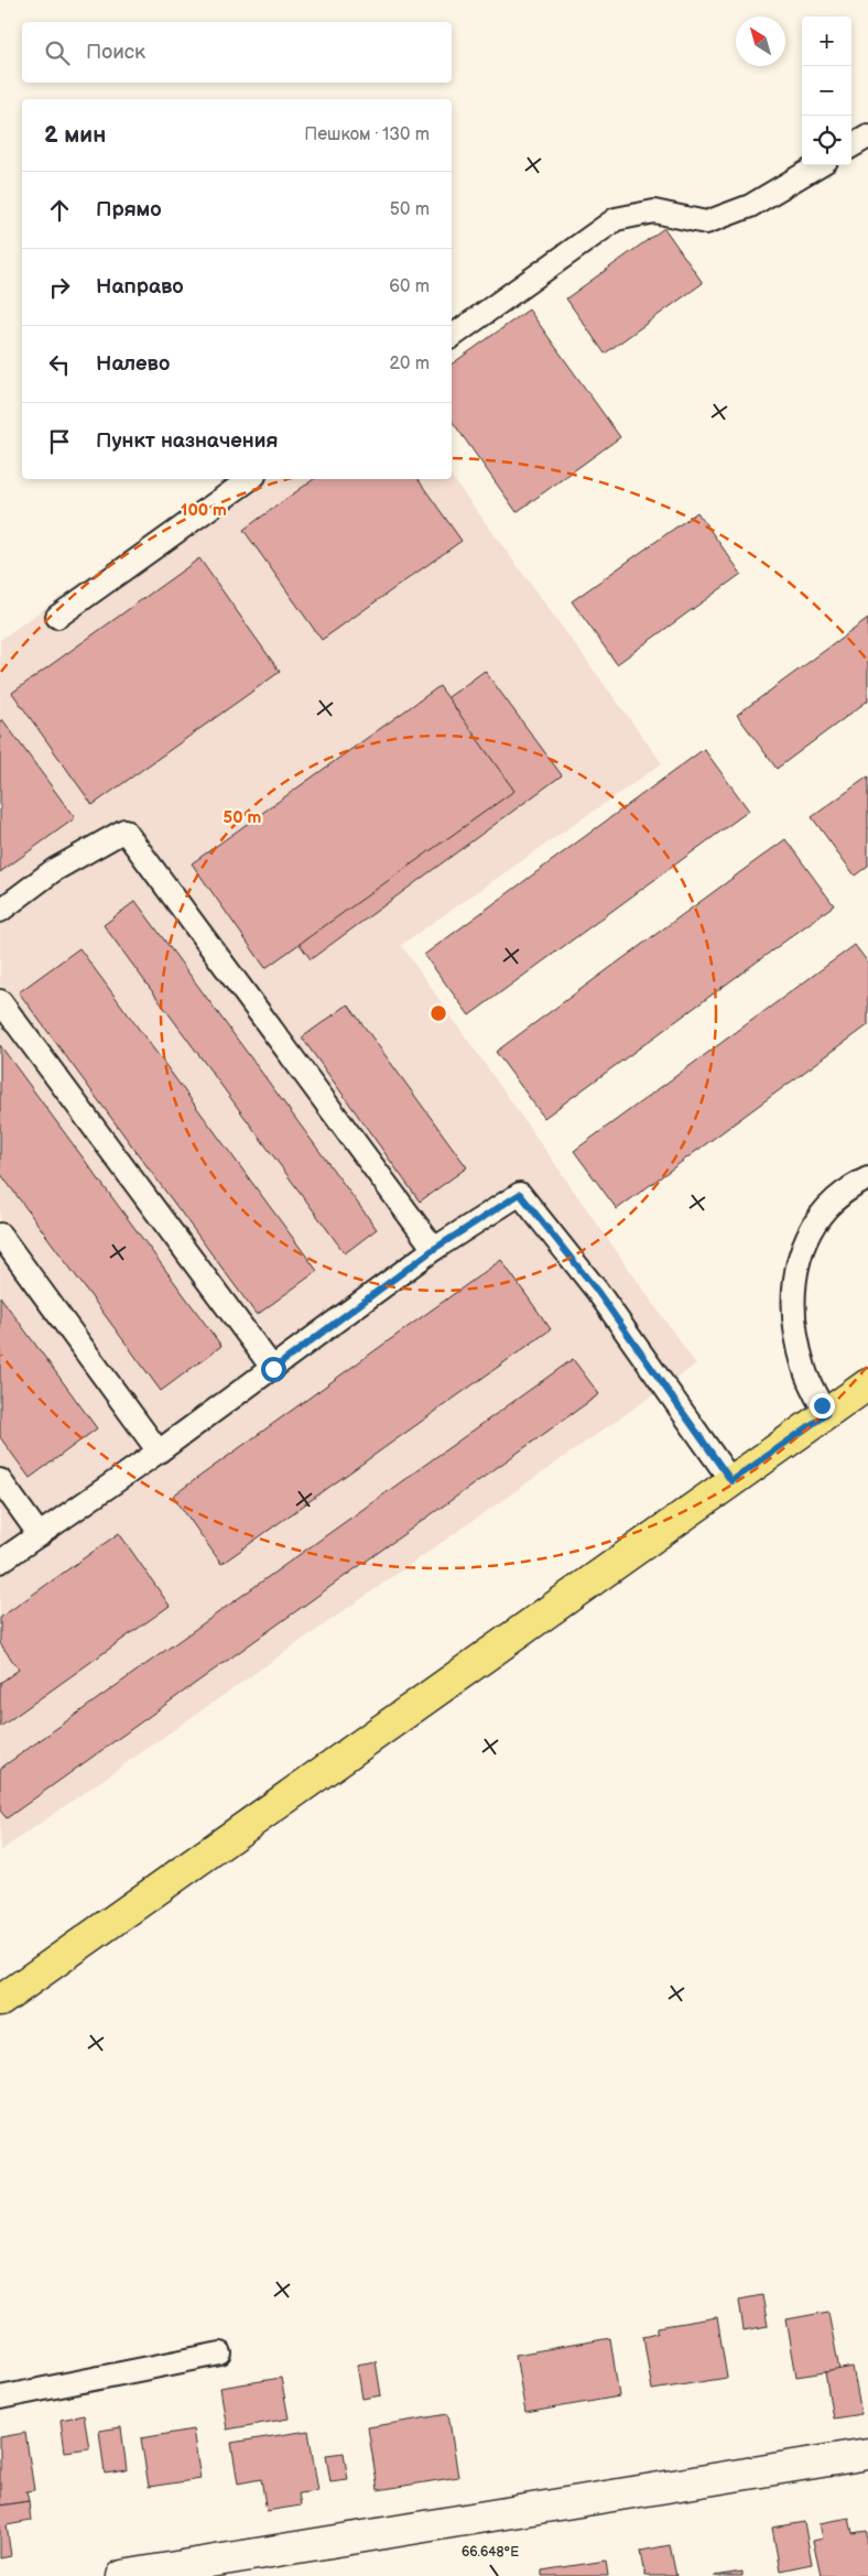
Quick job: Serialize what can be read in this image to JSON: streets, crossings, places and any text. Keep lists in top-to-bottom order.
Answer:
{
  "north": "top left",
  "page": {
    "map_buttons": ["+", "−"],
    "search": "Поиск",
    "heading": ["2 мин", "Пешком · 130 m"],
    "list": [
      ["Прямо", "50 m"],
      ["Направо", "60 m"],
      ["Налево", "20 m"],
      "Пункт назначения"
    ]
  },
  "coordinates": ["66.648°E"],
  "rings": ["100 m", "50 m"]
}
